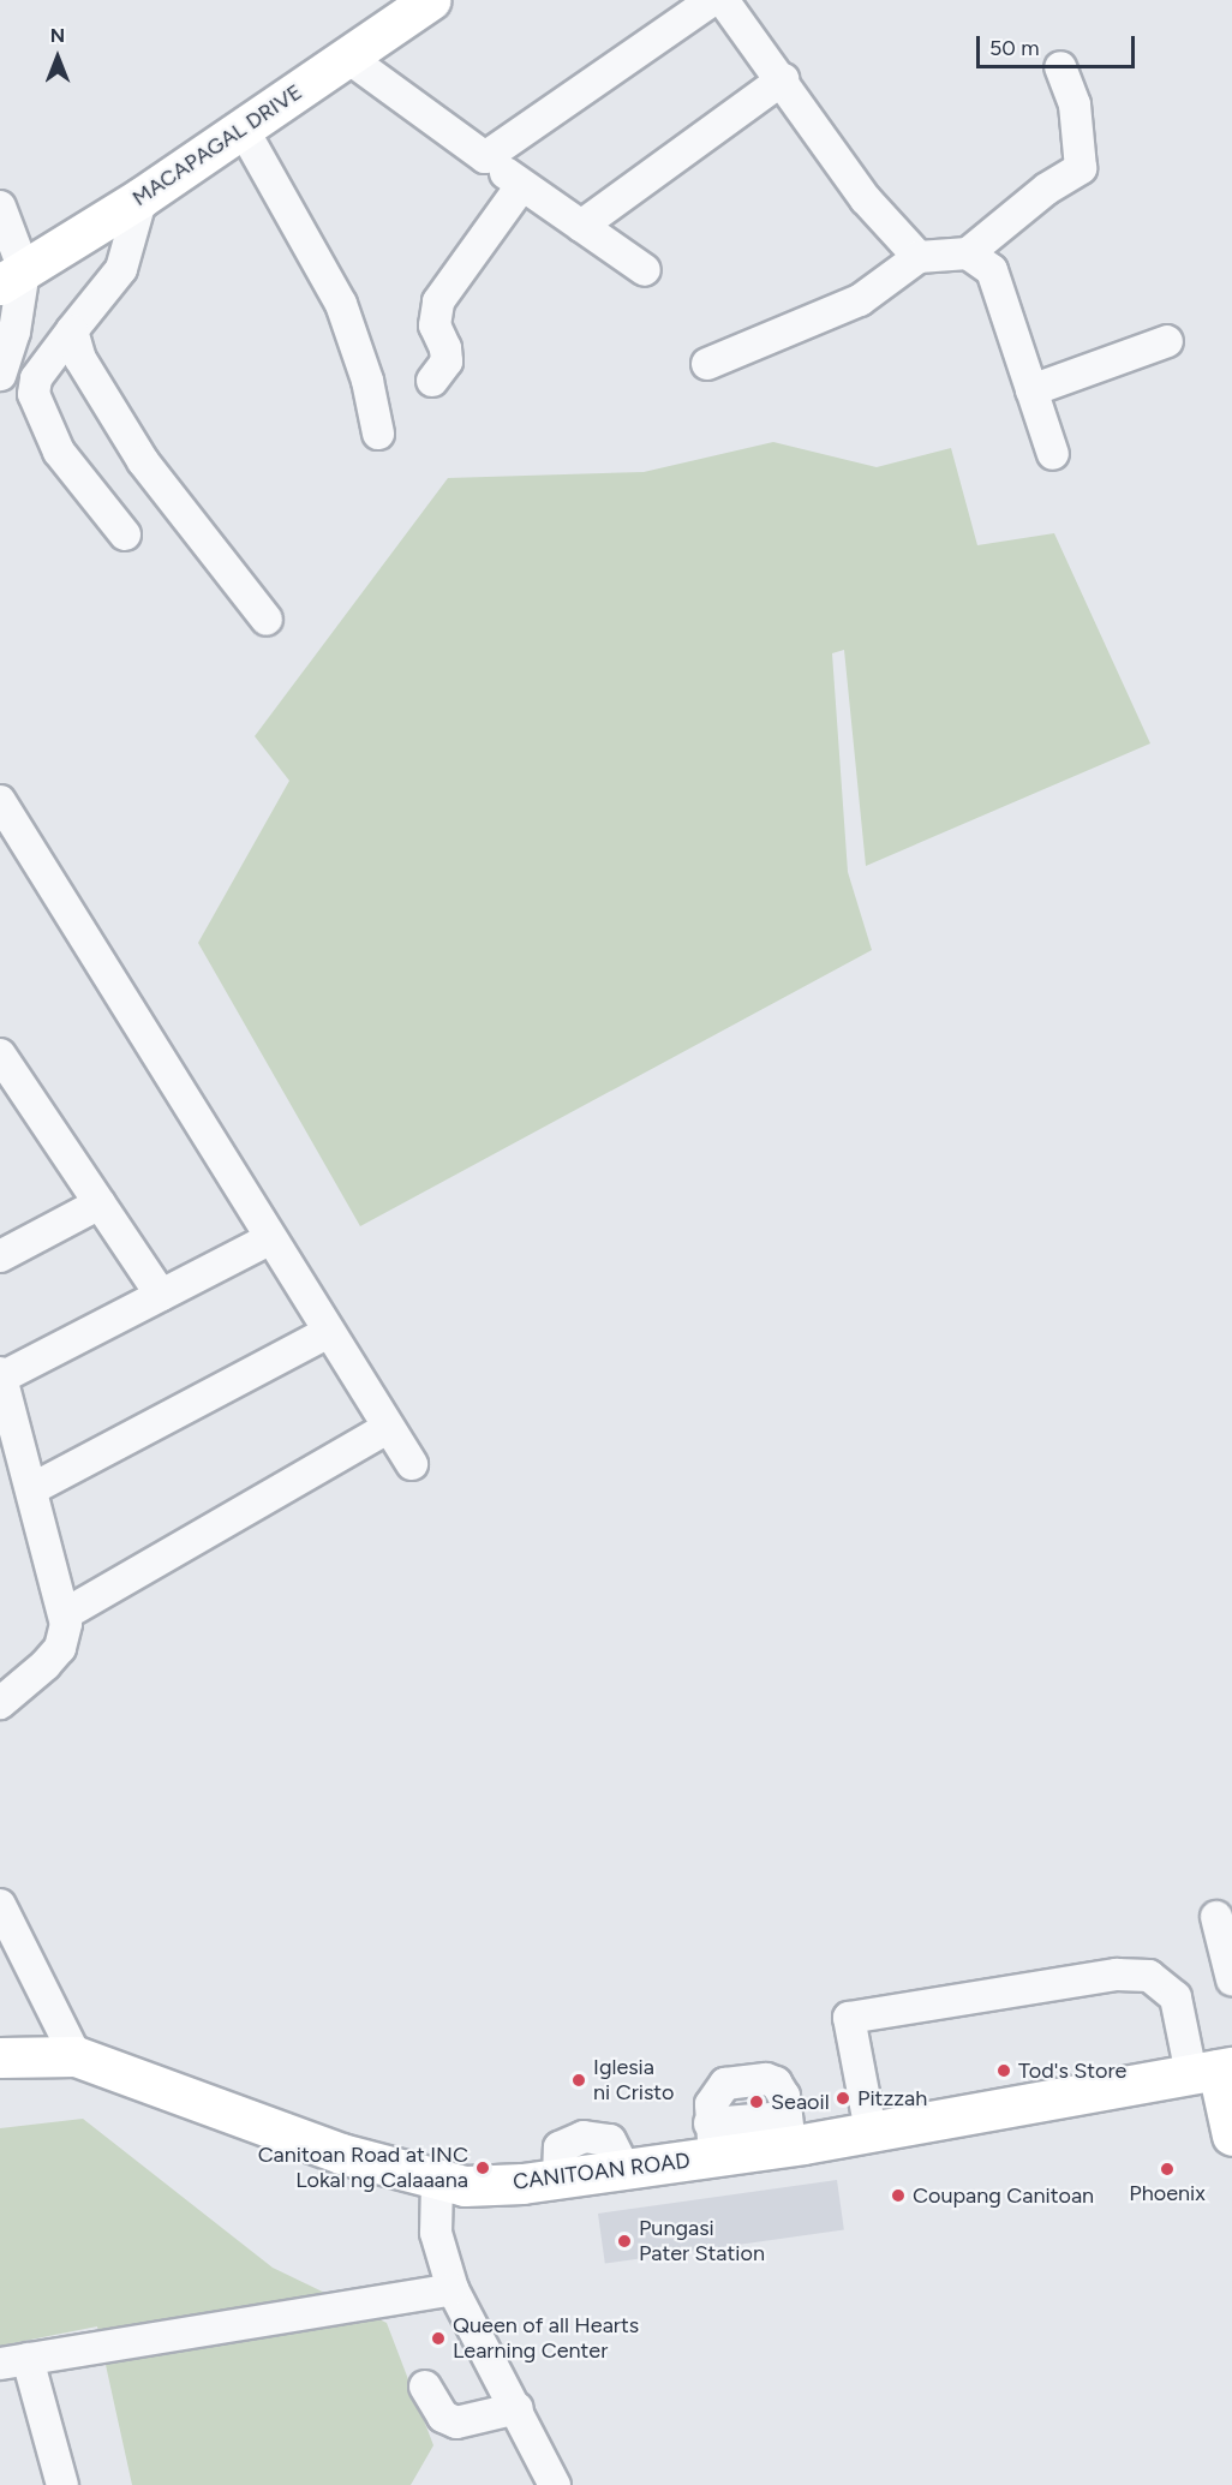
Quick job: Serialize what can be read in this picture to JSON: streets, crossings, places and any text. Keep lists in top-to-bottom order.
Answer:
{
  "streets": {
    "main road": ["MACAPAGAL DRIVE", "CANITOAN ROAD"]
  },
  "places": [
    "Tod's Store",
    "Iglesia ni Cristo",
    "Pitzzah",
    "Seaoil",
    "Canitoan Road at INC Lokal ng Calaaana",
    "Phoenix",
    "Coupang Canitoan",
    "Pungasi Pater Station",
    "Queen of all Hearts Learning Center"
  ],
  "scale_bar": "50 m",
  "north": "top"
}
